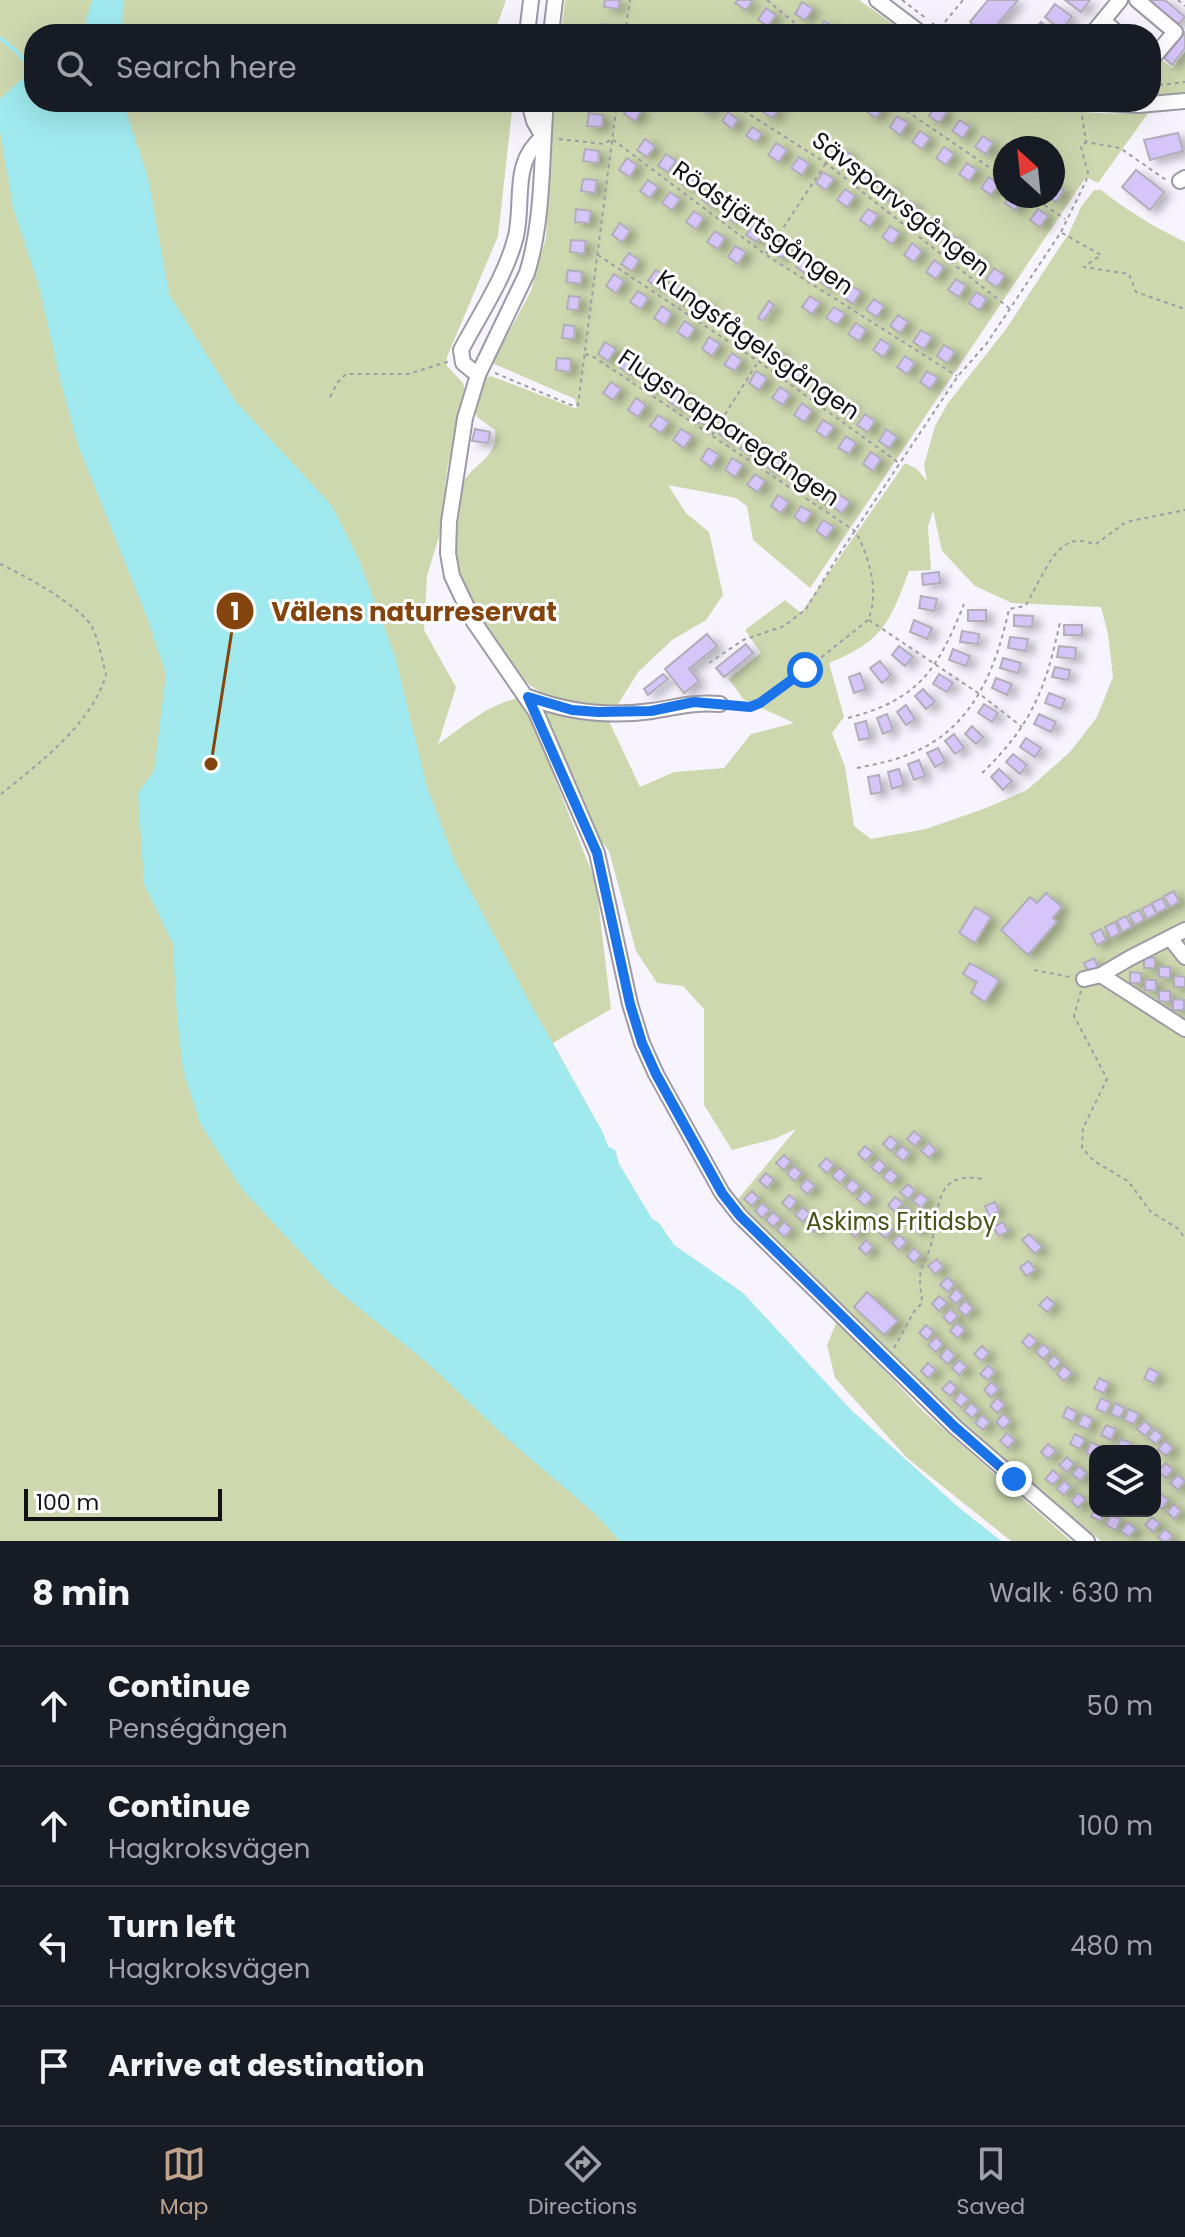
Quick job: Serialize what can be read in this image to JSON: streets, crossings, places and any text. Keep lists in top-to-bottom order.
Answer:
{
  "streets": {
    "path": [
      "Sävsparvsgången",
      "Rödstjärtsgången",
      "Kungsfågelsgången",
      "Flugsnapparegången"
    ]
  },
  "parks": ["Askims Fritidsby"],
  "places": ["Välens naturreservat"],
  "scale_bar": "100 m",
  "north": "top left",
  "page": {
    "search": "Search here",
    "scale": "100 m",
    "heading": ["8 min", "Walk · 630 m"],
    "list": [
      ["Continue", "Penségången", "50 m"],
      ["Continue", "Hagkroksvägen", "100 m"],
      ["Turn left", "Hagkroksvägen", "480 m"],
      "Arrive at destination"
    ],
    "nav": ["Map", "Directions", "Saved"]
  }
}
